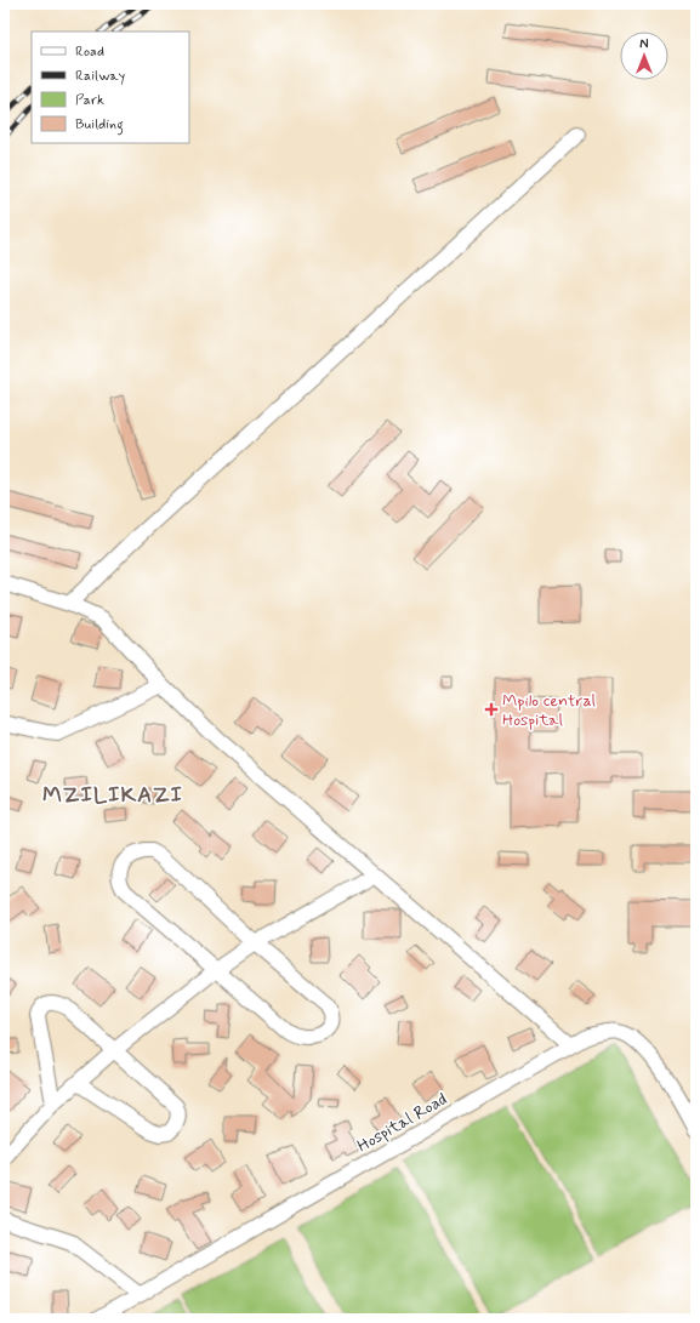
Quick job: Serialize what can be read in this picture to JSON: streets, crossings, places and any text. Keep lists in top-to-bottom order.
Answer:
{
  "streets": {
    "street": ["Hospital Road"]
  },
  "districts": ["MZILIKAZI"],
  "places": {
    "health": ["Mpilo central Hospital"]
  },
  "legend": [
    "Road",
    "Railway",
    "Park",
    "Building"
  ],
  "north": "top"
}
